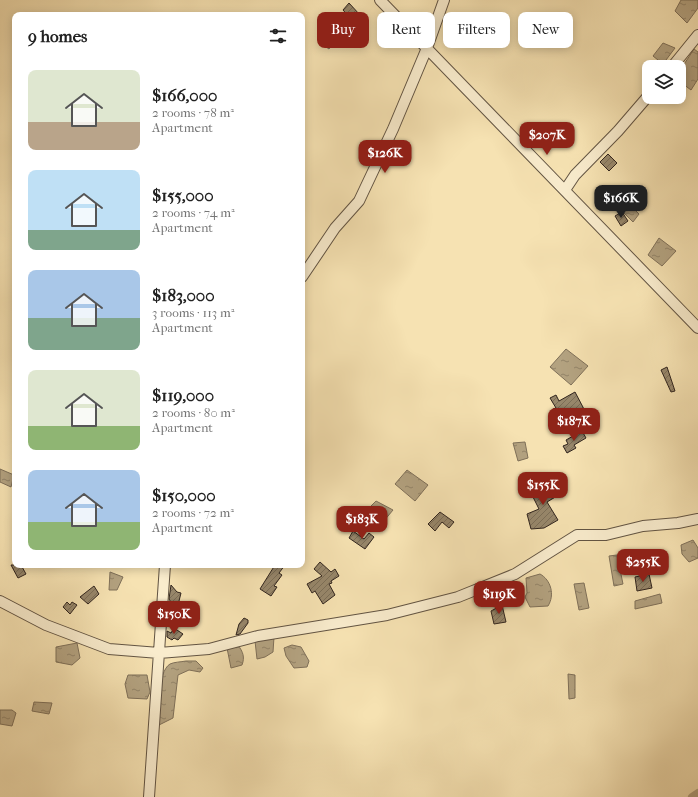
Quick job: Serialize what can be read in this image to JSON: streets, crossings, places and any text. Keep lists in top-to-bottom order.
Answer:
{
  "page": {
    "chip": [
      "Buy",
      "Rent",
      "Filters",
      "New"
    ],
    "heading": "9 homes",
    "list": [
      {
        "name": "$166,000",
        "note": "2 rooms · 78 m² · Apartment"
      },
      {
        "name": "$155,000",
        "note": "2 rooms · 74 m² · Apartment"
      },
      {
        "name": "$183,000",
        "note": "3 rooms · 113 m² · Apartment"
      },
      {
        "name": "$119,000",
        "note": "2 rooms · 80 m² · Apartment"
      },
      {
        "name": "$150,000",
        "note": "2 rooms · 72 m² · Apartment"
      }
    ],
    "price": [
      "$207K",
      "$126K",
      "$166K",
      "$187K",
      "$155K",
      "$183K",
      "$255K",
      "$119K",
      "$150K"
    ]
  }
}
